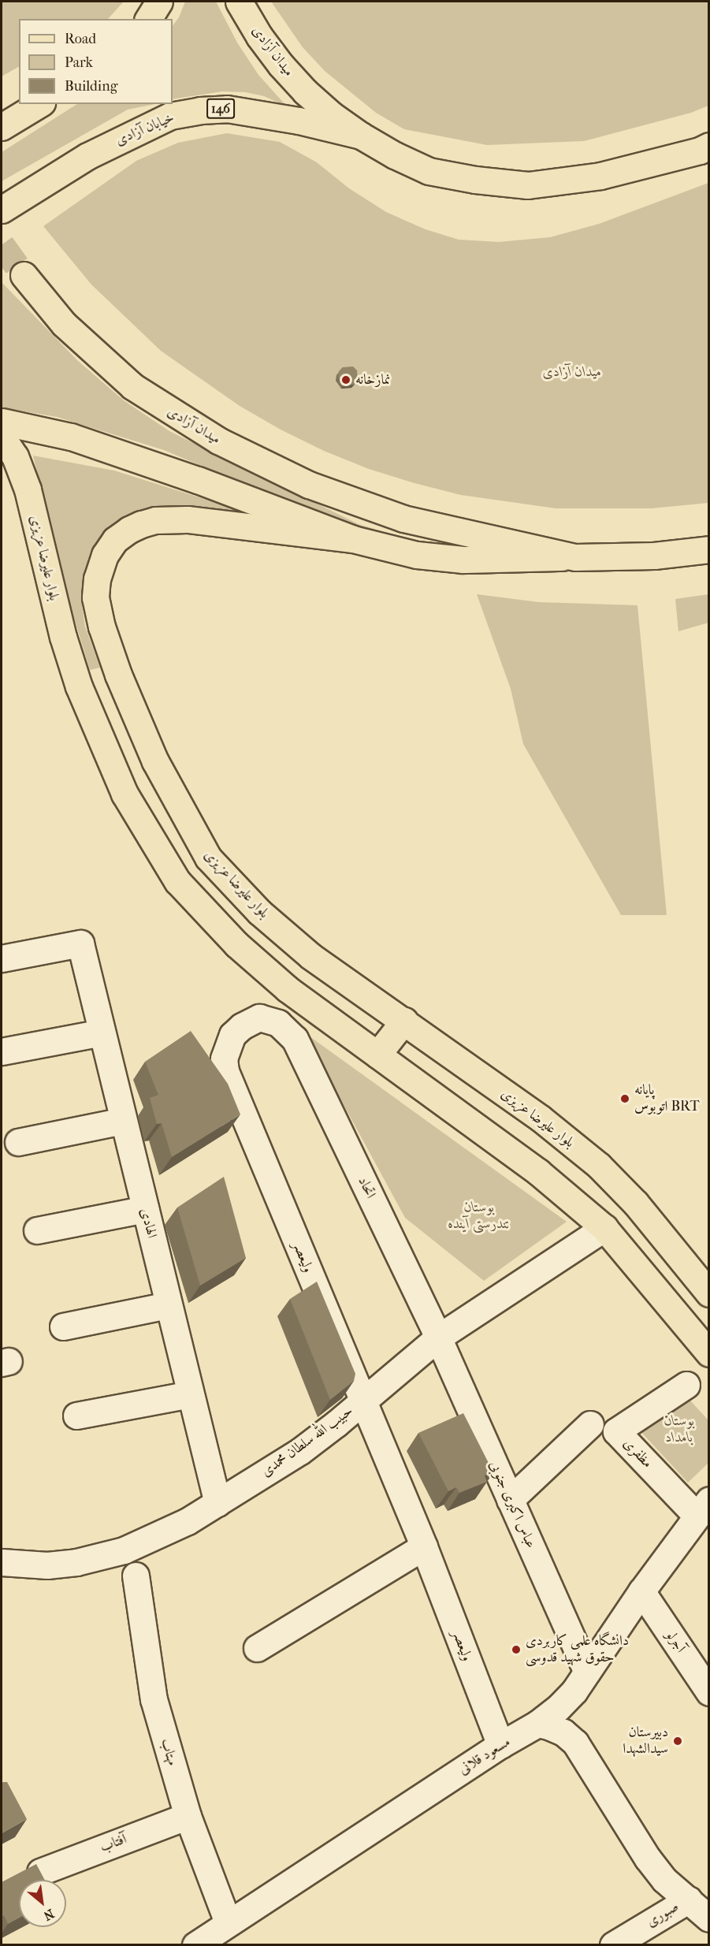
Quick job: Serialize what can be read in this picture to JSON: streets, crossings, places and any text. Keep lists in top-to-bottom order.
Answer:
{
  "streets": {
    "main road": [
      "میدان آزادی",
      "146",
      "خیابان آزادی",
      "بلوار علیرضا عزیزی"
    ],
    "street": [
      "اتحاد",
      "الهادی",
      "ولیعصر",
      "حبیب الله سلطان محمدی",
      "مظفری",
      "عباس اکبری جنوبی",
      "آجرلو",
      "مهتاب",
      "مسعود قلانی",
      "آفتاب",
      "صبوری"
    ]
  },
  "crossings": [
    ["میدان آزادی", "خیابان آزادی"],
    ["بلوار علیرضا عزیزی", "حبیب الله سلطان محمدی"],
    ["اتحاد", "ولیعصر"],
    ["اتحاد", "حبیب الله سلطان محمدی"],
    ["اتحاد", "عباس اکبری جنوبی"],
    ["الهادی", "حبیب الله سلطان محمدی"],
    ["ولیعصر", "حبیب الله سلطان محمدی"],
    ["ولیعصر", "مسعود قلانی"],
    ["حبیب الله سلطان محمدی", "عباس اکبری جنوبی"],
    ["مظفری", "مسعود قلانی"],
    ["عباس اکبری جنوبی", "مسعود قلانی"],
    ["آجرلو", "مسعود قلانی"],
    ["مهتاب", "مسعود قلانی"],
    ["مهتاب", "آفتاب"]
  ],
  "parks": ["میدان آزادی", "بوستان تندرستی آینده", "بوستان بامداد"],
  "places": [
    "نمازخانه",
    "پایانه اتوبوس BRT",
    "دانشگاه علمی کاربردی حقوق شهید قدوسی",
    "دبيرستان سیدالشهدا"
  ],
  "legend": ["Road", "Park", "Building"],
  "north": "bottom right"
}
